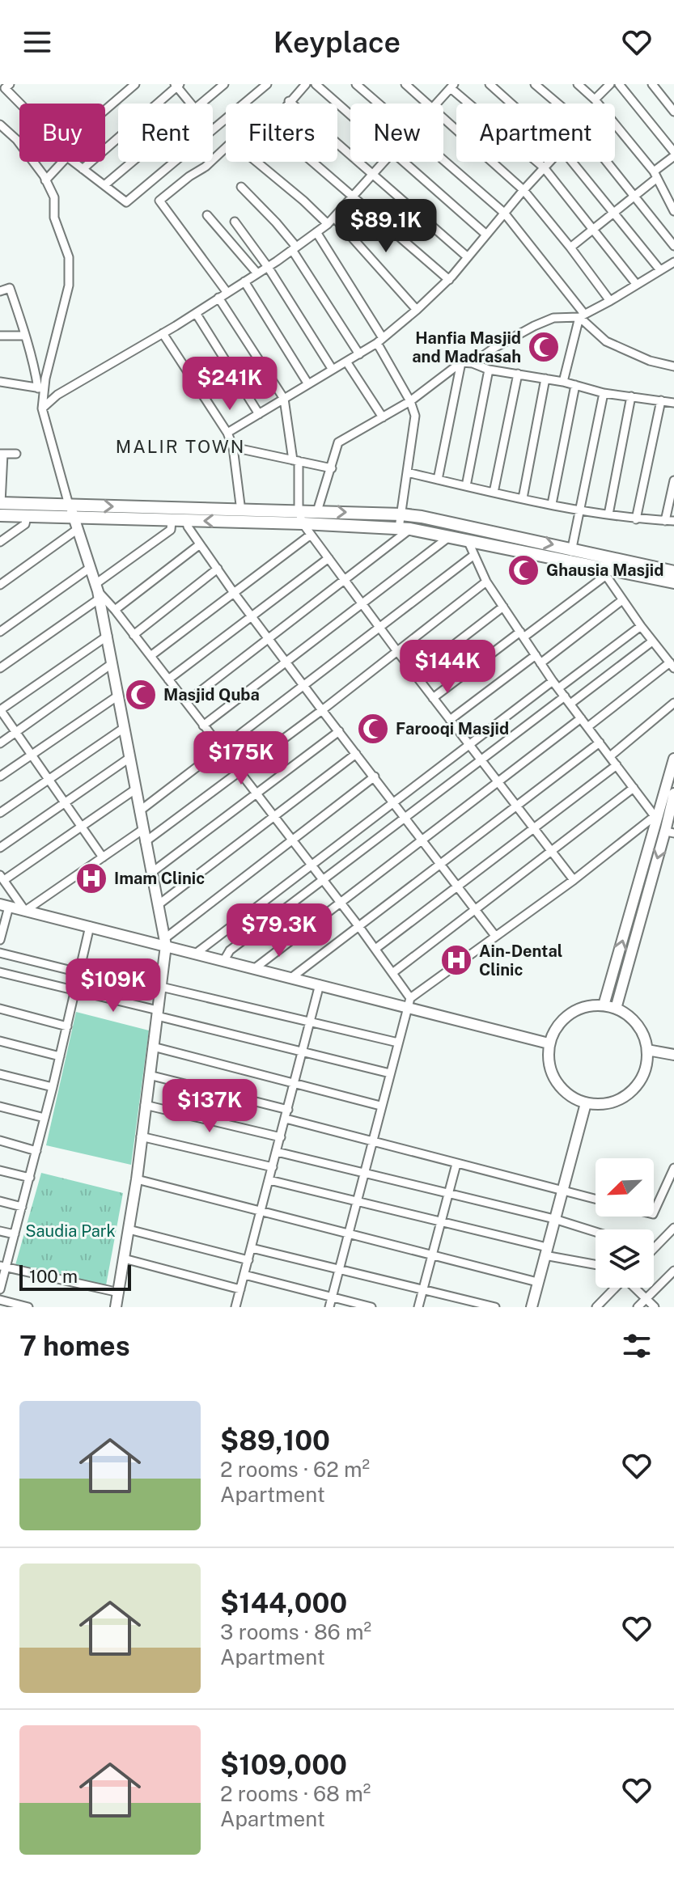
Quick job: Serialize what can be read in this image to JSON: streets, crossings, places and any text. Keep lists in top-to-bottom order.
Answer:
{
  "districts": ["MALIR TOWN"],
  "parks": ["Saudia Park"],
  "places": {
    "mosque": [
      "Hanfia Masjid and Madrasah",
      "Ghausia Masjid",
      "Masjid Quba",
      "Farooqi Masjid"
    ],
    "hospital": ["Imam Clinic", "Ain-Dental Clinic"]
  },
  "scale_bar": "100 m",
  "north": "bottom left",
  "page": {
    "header": "Keyplace",
    "chip": [
      "Buy",
      "Rent",
      "Filters",
      "New",
      "Apartment"
    ],
    "price": [
      "$89.1K",
      "$241K",
      "$144K",
      "$175K",
      "$79.3K",
      "$109K",
      "$137K"
    ],
    "scale": "100 m",
    "heading": "7 homes",
    "list": [
      {
        "name": "$89,100",
        "note": "2 rooms · 62 m² · Apartment"
      },
      {
        "name": "$144,000",
        "note": "3 rooms · 86 m² · Apartment"
      },
      {
        "name": "$109,000",
        "note": "2 rooms · 68 m² · Apartment"
      }
    ]
  }
}
